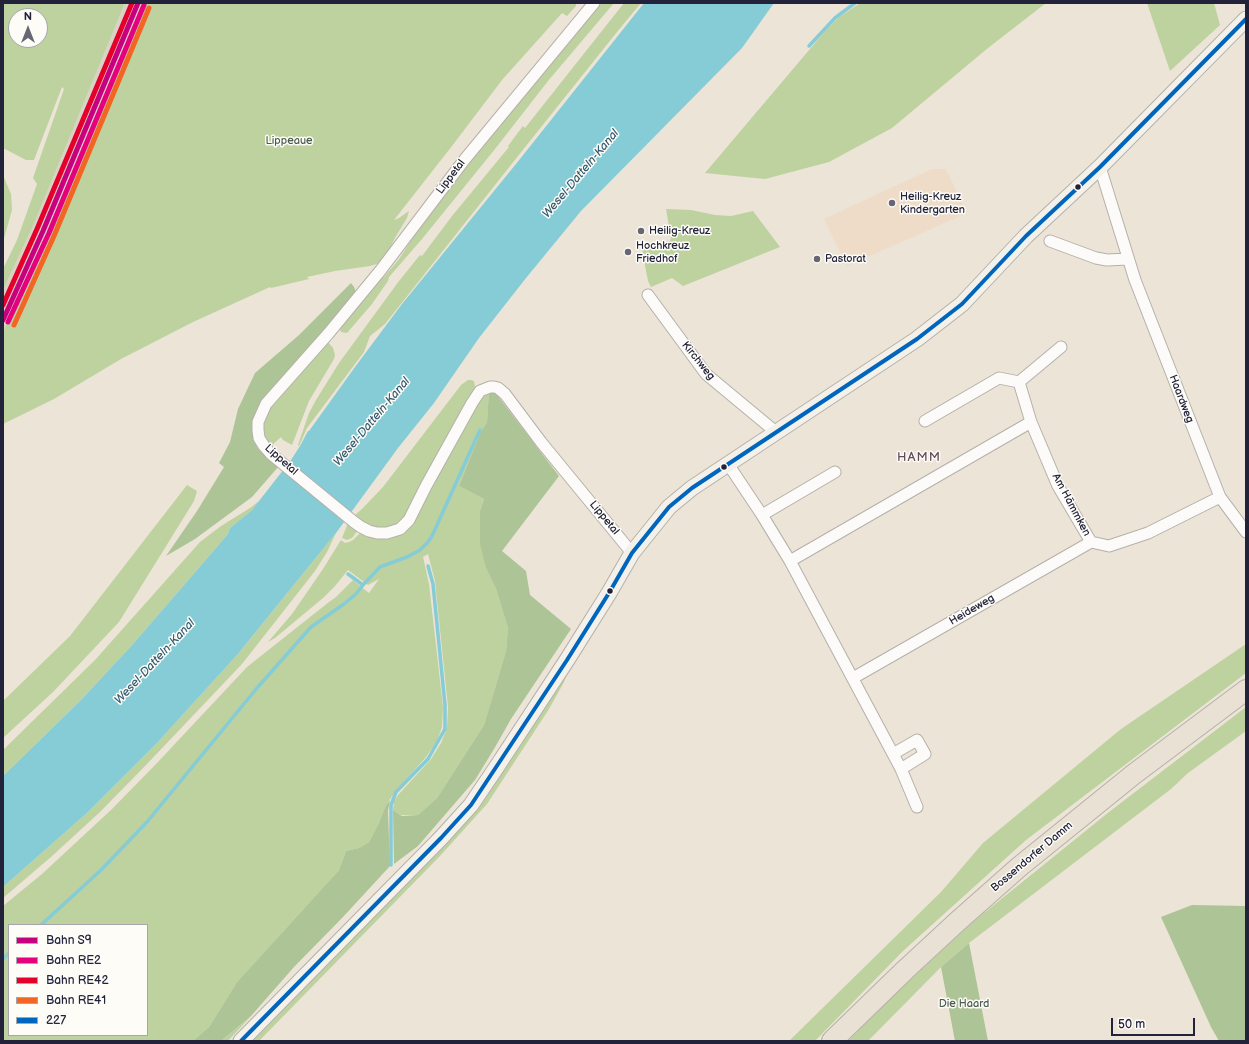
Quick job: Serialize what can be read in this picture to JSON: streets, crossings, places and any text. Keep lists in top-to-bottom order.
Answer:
{
  "streets": {
    "highway": ["Bossendorfer Damm"],
    "street": [
      "Lippetal",
      "Kirchweg",
      "Haardweg",
      "Am Hämmken",
      "Heideweg"
    ]
  },
  "crossings": [
    ["Haardweg", "Am Hämmken"],
    ["Am Hämmken", "Heideweg"]
  ],
  "districts": ["HAMM"],
  "water": ["Wesel-Datteln-Kanal"],
  "parks": ["Lippeaue", "Die Haard"],
  "places": [
    "Heilig-Kreuz Kindergarten",
    "Heilig-Kreuz",
    "Hochkreuz Friedhof",
    "Pastorat"
  ],
  "lines": [
    "rail line S9",
    "rail line RE42",
    "rail line RE2",
    "rail line RE41",
    "transit line 227"
  ],
  "legend": [
    "Bahn S9",
    "Bahn RE2",
    "Bahn RE42",
    "Bahn RE41",
    "227"
  ],
  "scale_bar": "50 m",
  "north": "top"
}
